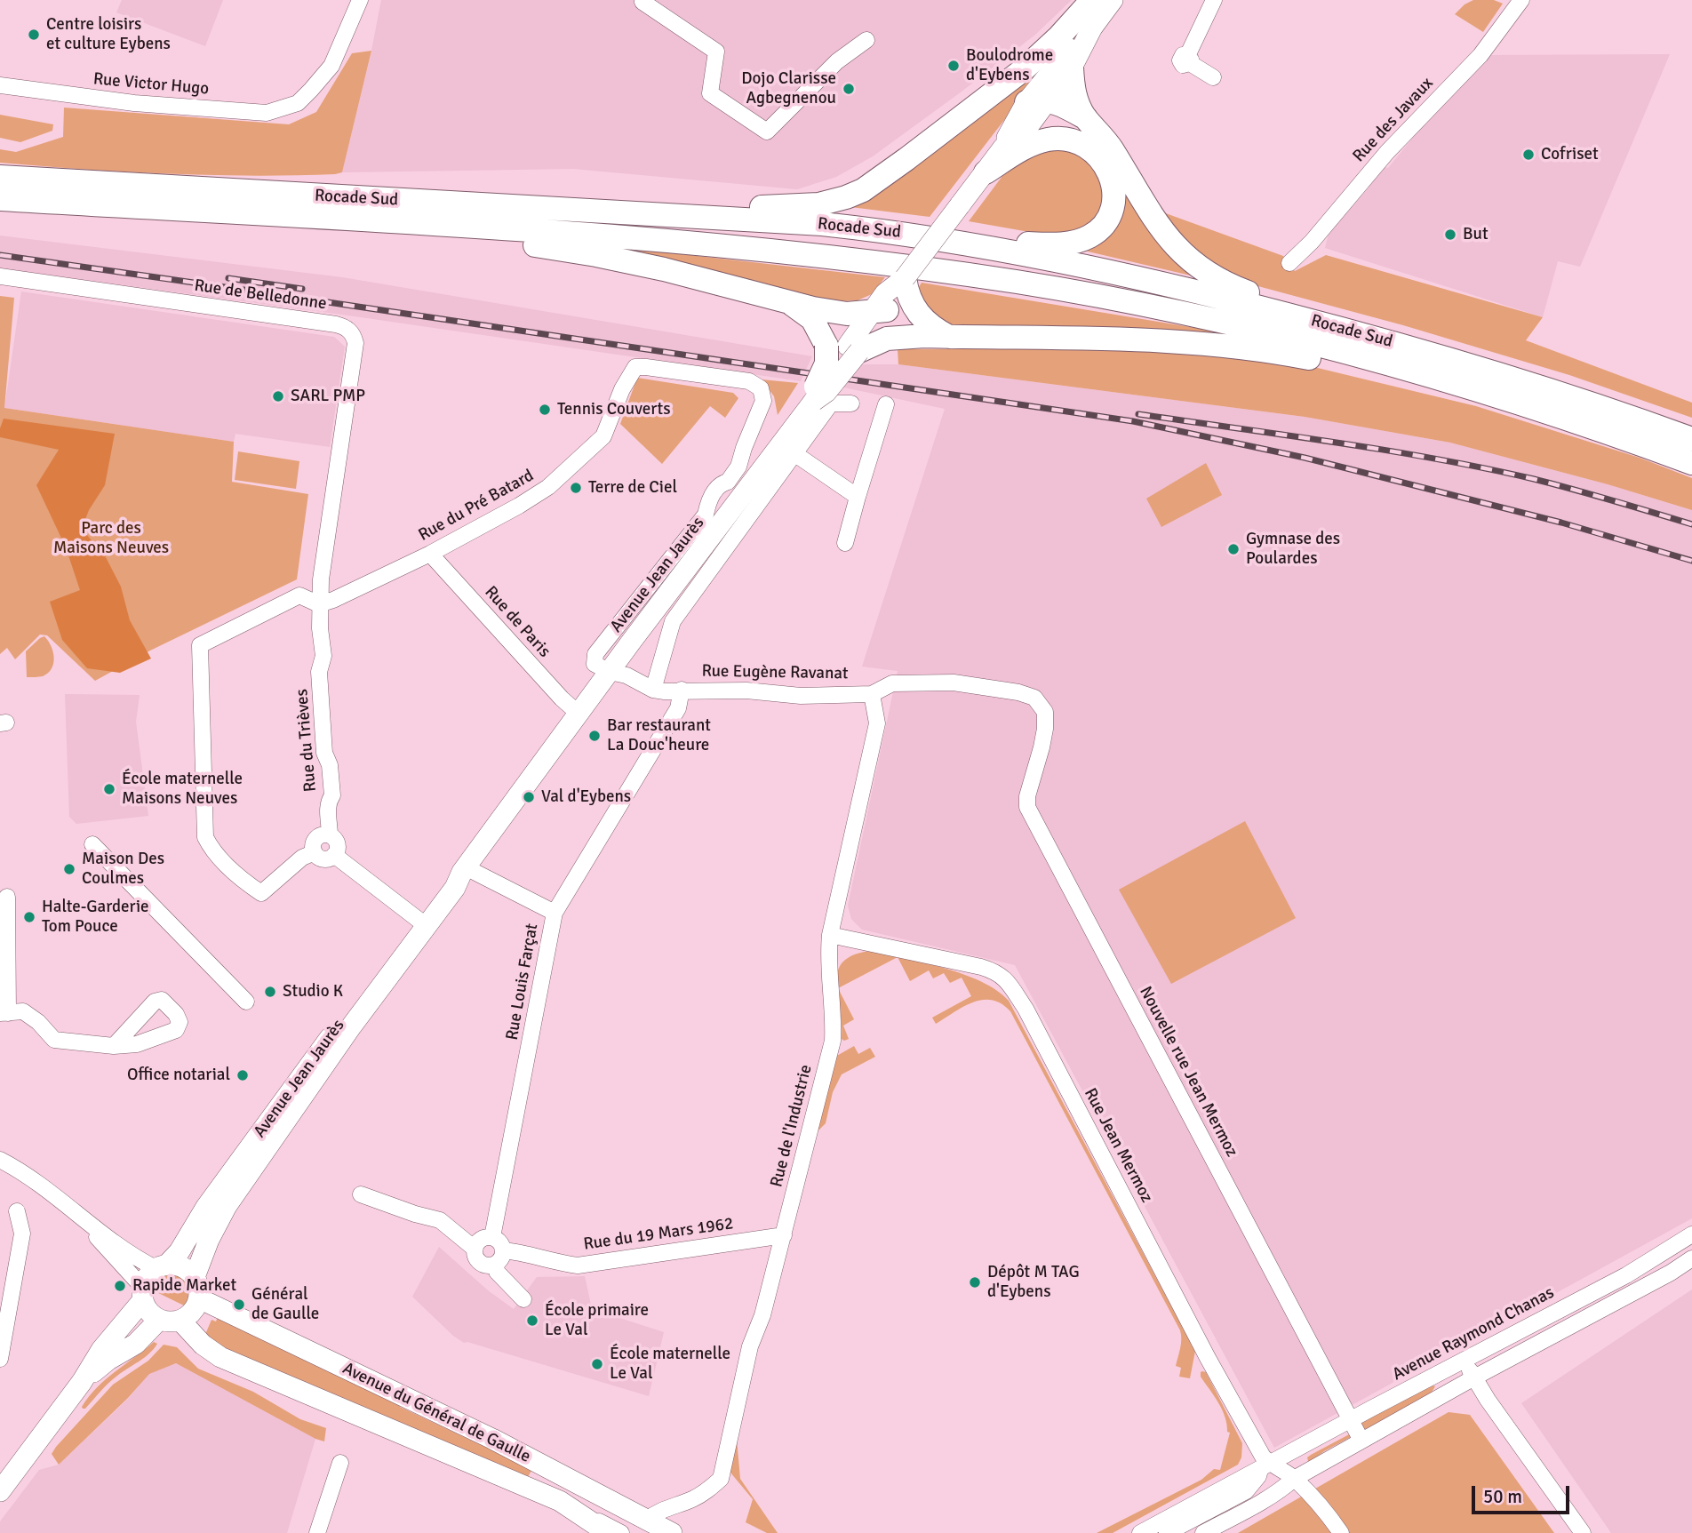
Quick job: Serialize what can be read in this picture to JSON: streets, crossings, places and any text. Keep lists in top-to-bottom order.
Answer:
{
  "streets": {
    "highway": ["Rocade Sud"],
    "main road": ["Avenue Jean Jaurès", "Avenue du Général de Gaulle"],
    "street": [
      "Rue Victor Hugo",
      "Rue des Javaux",
      "Rue de Belledonne",
      "Rue du Pré Batard",
      "Rue de Paris",
      "Rue Eugène Ravanat",
      "Rue du Trièves",
      "Rue Louis Farçat",
      "Nouvelle rue Jean Mermoz",
      "Rue de l'Industrie",
      "Rue Jean Mermoz",
      "Rue du 19 Mars 1962",
      "Avenue Raymond Chanas"
    ]
  },
  "crossings": [
    ["Rue de Belledonne", "Rue du Pré Batard"],
    ["Rue de Belledonne", "Rue du Trièves"],
    ["Rue du Pré Batard", "Avenue Jean Jaurès"],
    ["Rue du Pré Batard", "Rue de Paris"],
    ["Rue du Pré Batard", "Rue du Trièves"],
    ["Avenue Jean Jaurès", "Rue de Paris"],
    ["Avenue Jean Jaurès", "Rue Eugène Ravanat"],
    ["Avenue Jean Jaurès", "Avenue du Général de Gaulle"],
    ["Rue Eugène Ravanat", "Rue Louis Farçat"],
    ["Rue Eugène Ravanat", "Nouvelle rue Jean Mermoz"],
    ["Rue Eugène Ravanat", "Rue de l'Industrie"],
    ["Rue Louis Farçat", "Rue du 19 Mars 1962"],
    ["Nouvelle rue Jean Mermoz", "Avenue Raymond Chanas"],
    ["Rue de l'Industrie", "Rue Jean Mermoz"],
    ["Rue de l'Industrie", "Rue du 19 Mars 1962"],
    ["Rue de l'Industrie", "Avenue du Général de Gaulle"],
    ["Rue Jean Mermoz", "Avenue Raymond Chanas"]
  ],
  "parks": ["Parc des Maisons Neuves"],
  "places": [
    "Centre loisirs et culture Eybens",
    "Boulodrome d'Eybens",
    "Dojo Clarisse Agbegnenou",
    "Cofriset",
    "But",
    "SARL PMP",
    "Tennis Couverts",
    "Terre de Ciel",
    "Gymnase des Poulardes",
    "Bar restaurant La Douc'heure",
    "École maternelle Maisons Neuves",
    "Val d'Eybens",
    "Maison Des Coulmes",
    "Halte-Garderie Tom Pouce",
    "Studio K",
    "Office notarial",
    "Dépôt M TAG d'Eybens",
    "Rapide Market",
    "Général de Gaulle",
    "École primaire Le Val",
    "École maternelle Le Val"
  ],
  "scale_bar": "50 m"
}
